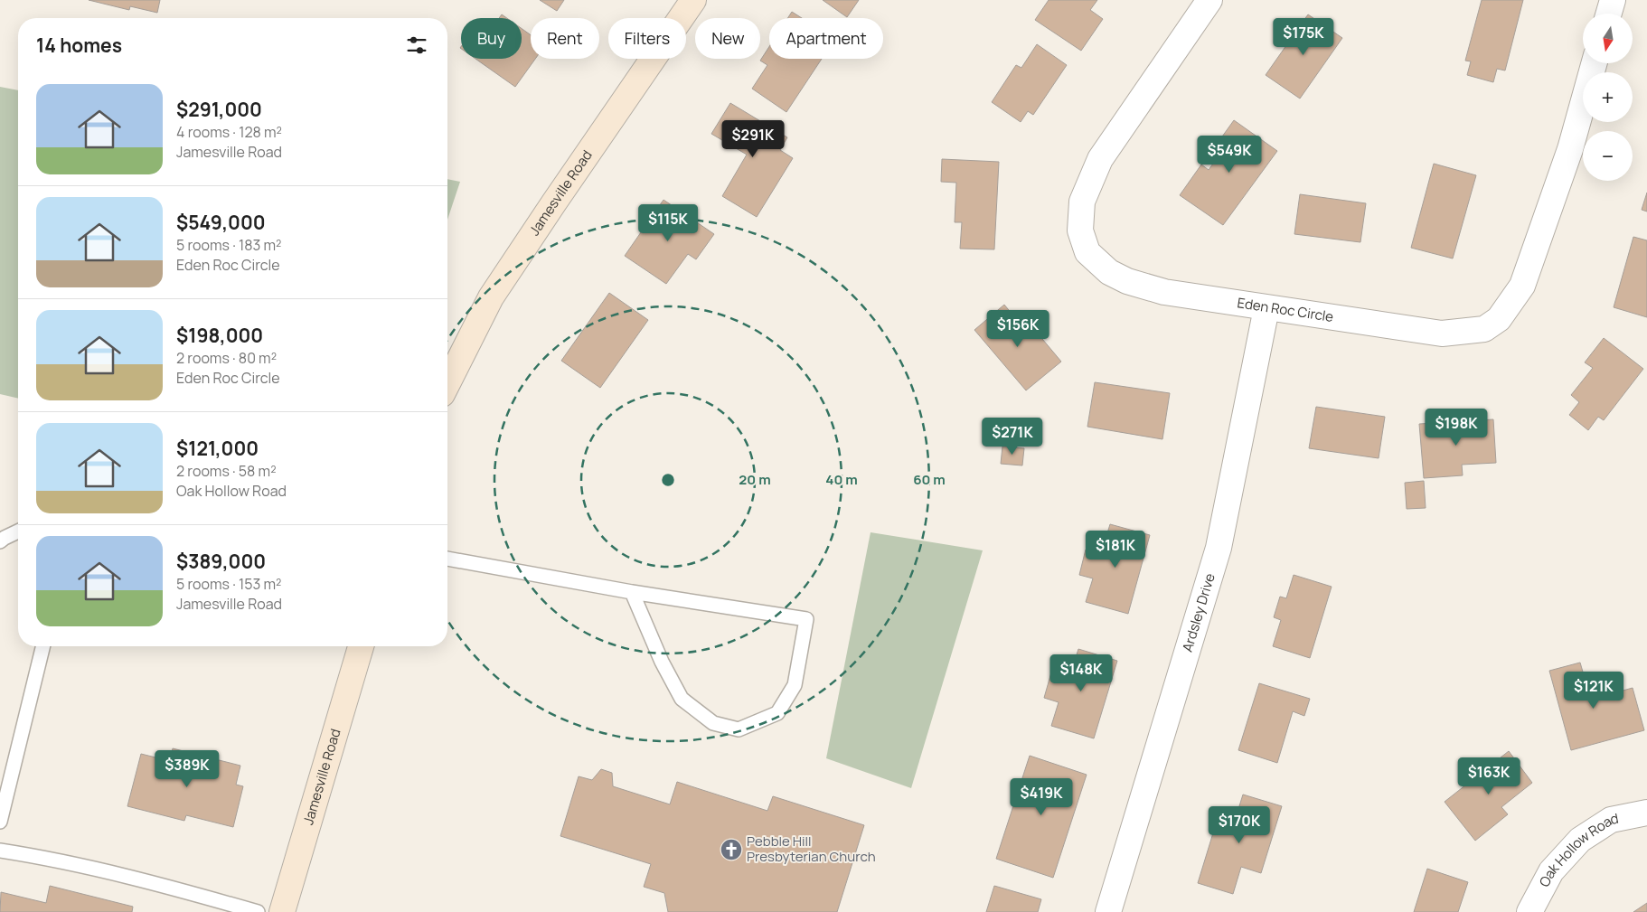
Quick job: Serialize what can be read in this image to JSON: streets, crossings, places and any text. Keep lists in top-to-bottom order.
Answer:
{
  "streets": {
    "street": [
      "Jamesville Road",
      "Eden Roc Circle",
      "Ardsley Drive",
      "Oak Hollow Road"
    ]
  },
  "crossings": [
    ["Eden Roc Circle", "Ardsley Drive"]
  ],
  "places": {
    "church": ["Pebble Hill Presbyterian Church"]
  },
  "north": "bottom",
  "page": {
    "map_buttons": ["+", "−"],
    "price": [
      "$175K",
      "$291K",
      "$549K",
      "$115K",
      "$156K",
      "$198K",
      "$271K",
      "$181K",
      "$148K",
      "$121K",
      "$389K",
      "$163K",
      "$419K",
      "$170K"
    ],
    "chip": [
      "Buy",
      "Rent",
      "Filters",
      "New",
      "Apartment"
    ],
    "heading": "14 homes",
    "list": [
      {
        "name": "$291,000",
        "note": "4 rooms · 128 m² · Jamesville Road"
      },
      {
        "name": "$549,000",
        "note": "5 rooms · 183 m² · Eden Roc Circle"
      },
      {
        "name": "$198,000",
        "note": "2 rooms · 80 m² · Eden Roc Circle"
      },
      {
        "name": "$121,000",
        "note": "2 rooms · 58 m² · Oak Hollow Road"
      },
      {
        "name": "$389,000",
        "note": "5 rooms · 153 m² · Jamesville Road"
      }
    ]
  },
  "rings": ["20 m", "40 m", "60 m"]
}
